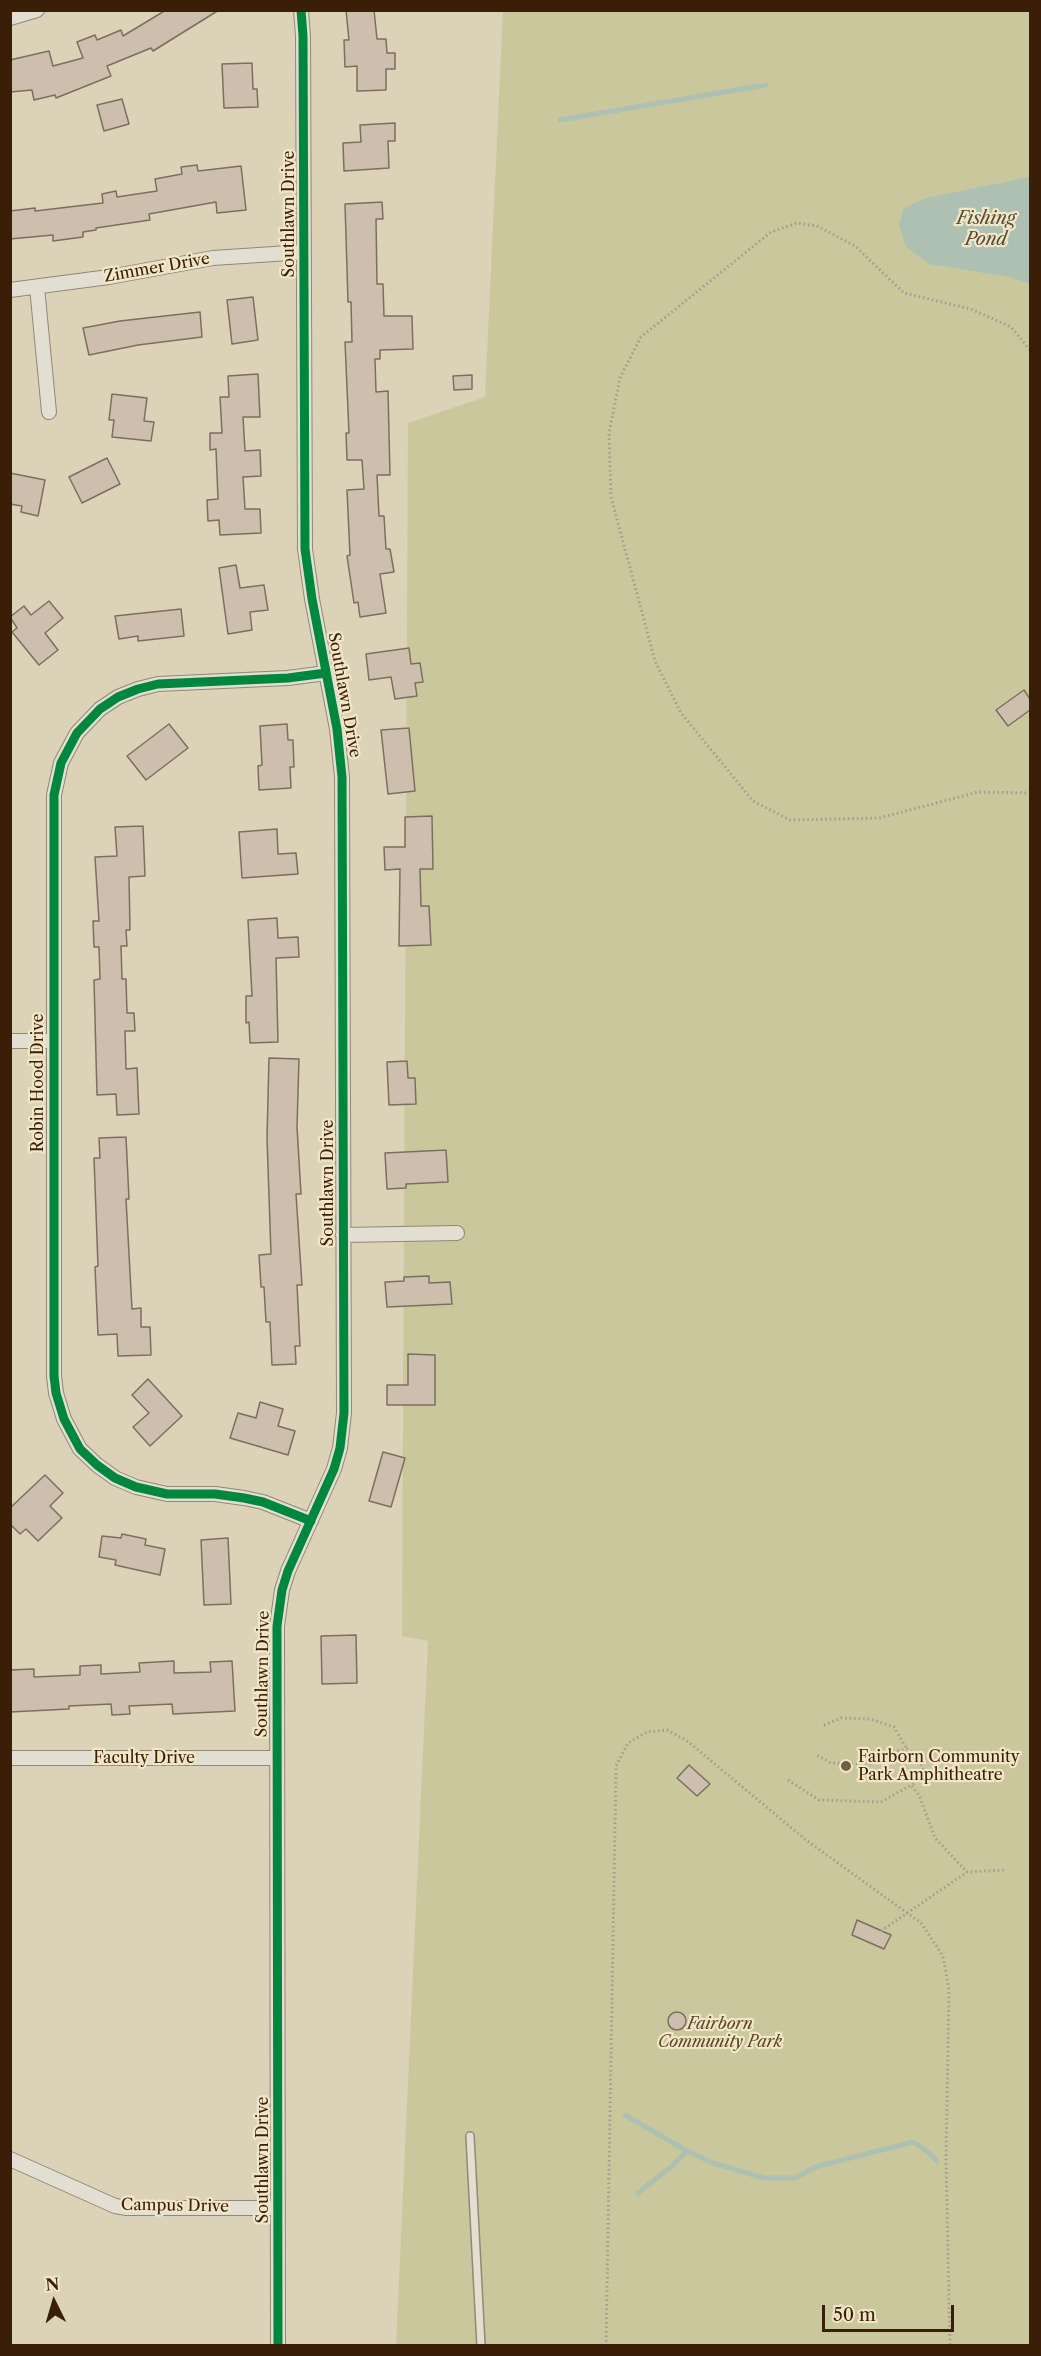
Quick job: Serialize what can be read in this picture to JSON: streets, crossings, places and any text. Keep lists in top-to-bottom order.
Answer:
{
  "streets": {
    "street": [
      "Southlawn Drive",
      "Zimmer Drive",
      "Robin Hood Drive",
      "Faculty Drive",
      "Campus Drive"
    ]
  },
  "crossings": [
    ["Southlawn Drive", "Zimmer Drive"],
    ["Southlawn Drive", "Robin Hood Drive"],
    ["Southlawn Drive", "Faculty Drive"],
    ["Southlawn Drive", "Campus Drive"]
  ],
  "water": ["Fishing Pond"],
  "parks": ["Fairborn Community Park"],
  "places": ["Fairborn Community Park Amphitheatre"],
  "scale_bar": "50 m",
  "north": "top"
}
